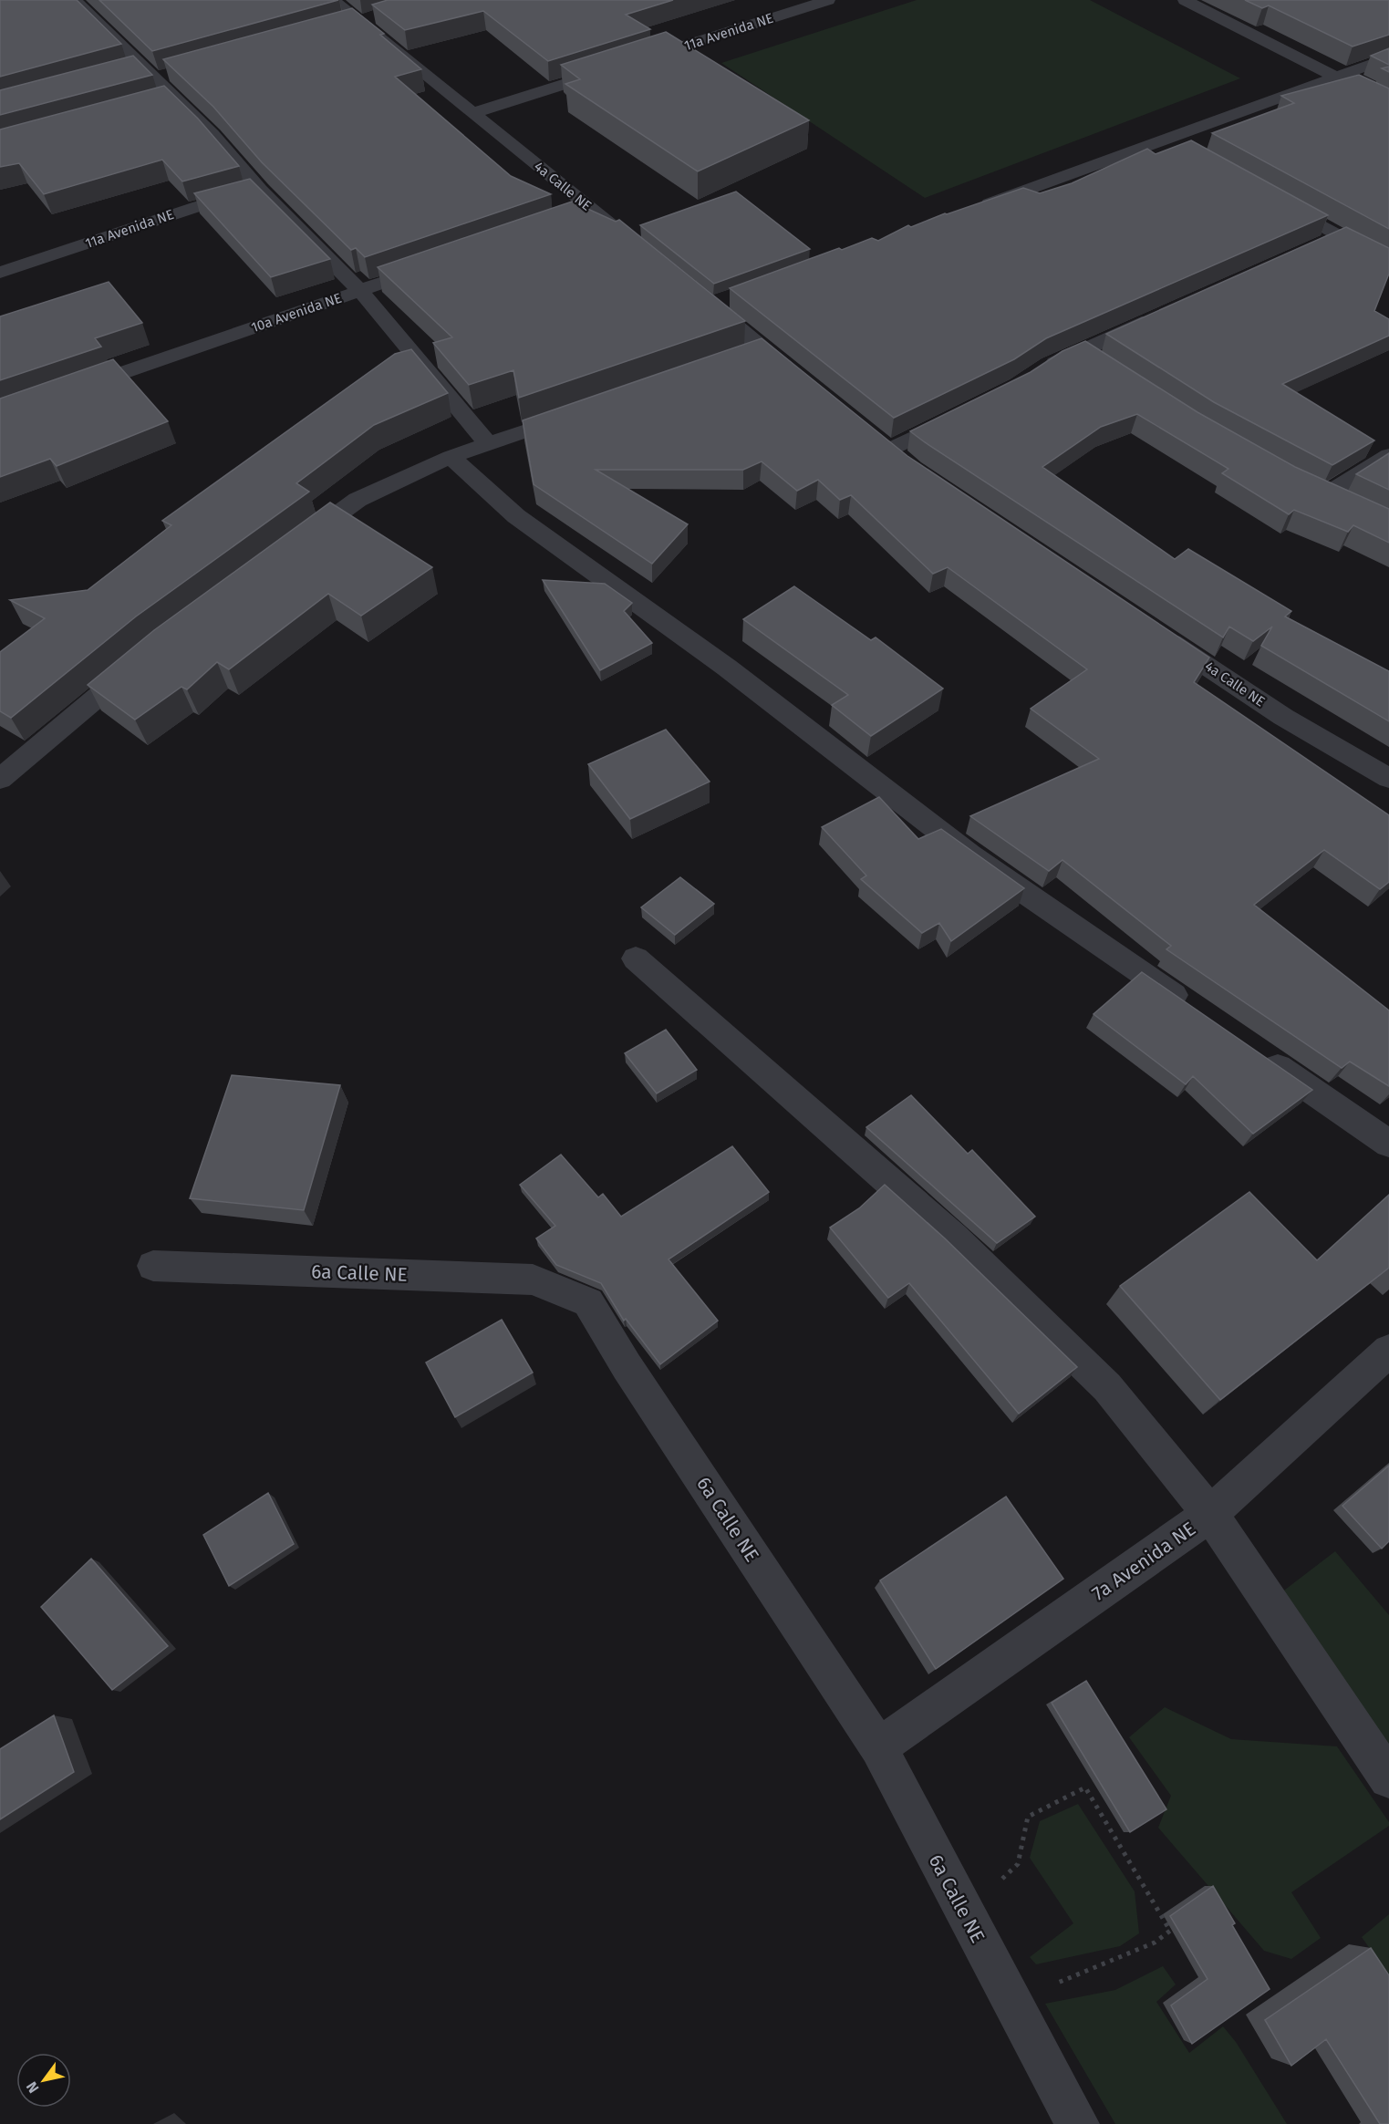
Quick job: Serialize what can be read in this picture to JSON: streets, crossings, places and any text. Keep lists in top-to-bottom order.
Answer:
{
  "streets": {
    "street": [
      "11a Avenida NE",
      "4a Calle NE",
      "10a Avenida NE",
      "6a Calle NE",
      "7a Avenida NE"
    ]
  },
  "crossings": [
    ["6a Calle NE", "7a Avenida NE"]
  ],
  "north": "bottom left"
}
